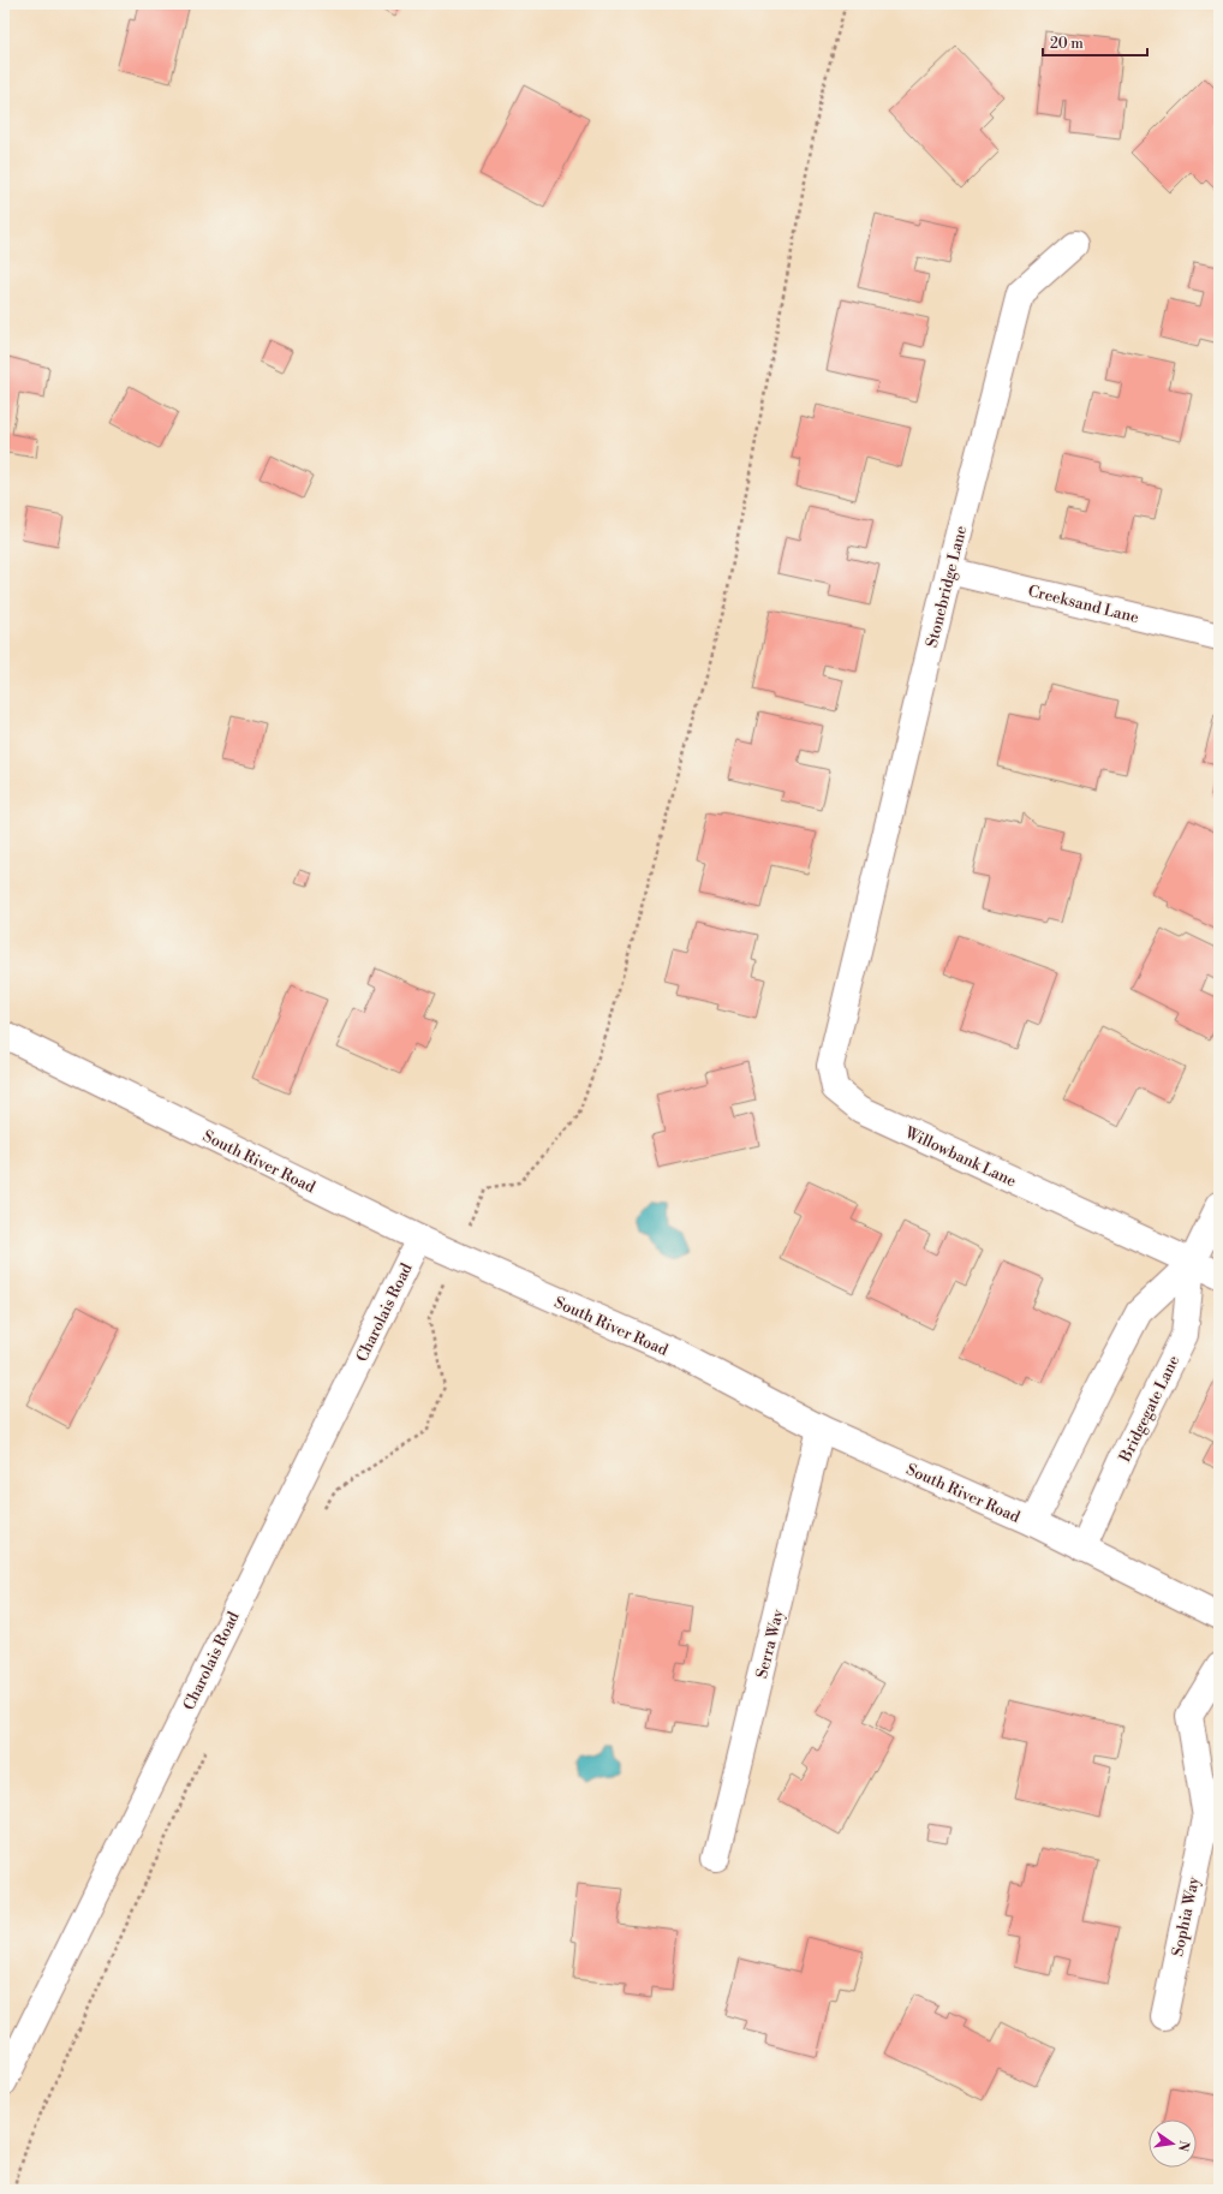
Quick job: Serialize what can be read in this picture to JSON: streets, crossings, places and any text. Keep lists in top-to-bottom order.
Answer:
{
  "streets": {
    "street": [
      "Stonebridge Lane",
      "Creeksand Lane",
      "Willowbank Lane",
      "South River Road",
      "Charolais Road",
      "Bridgegate Lane",
      "Serra Way",
      "Sophia Way"
    ]
  },
  "crossings": [
    ["Stonebridge Lane", "Creeksand Lane"],
    ["Stonebridge Lane", "Willowbank Lane"],
    ["Willowbank Lane", "Bridgegate Lane"],
    ["South River Road", "Charolais Road"],
    ["South River Road", "Bridgegate Lane"],
    ["South River Road", "Serra Way"]
  ],
  "scale_bar": "20 m",
  "north": "right"
}
